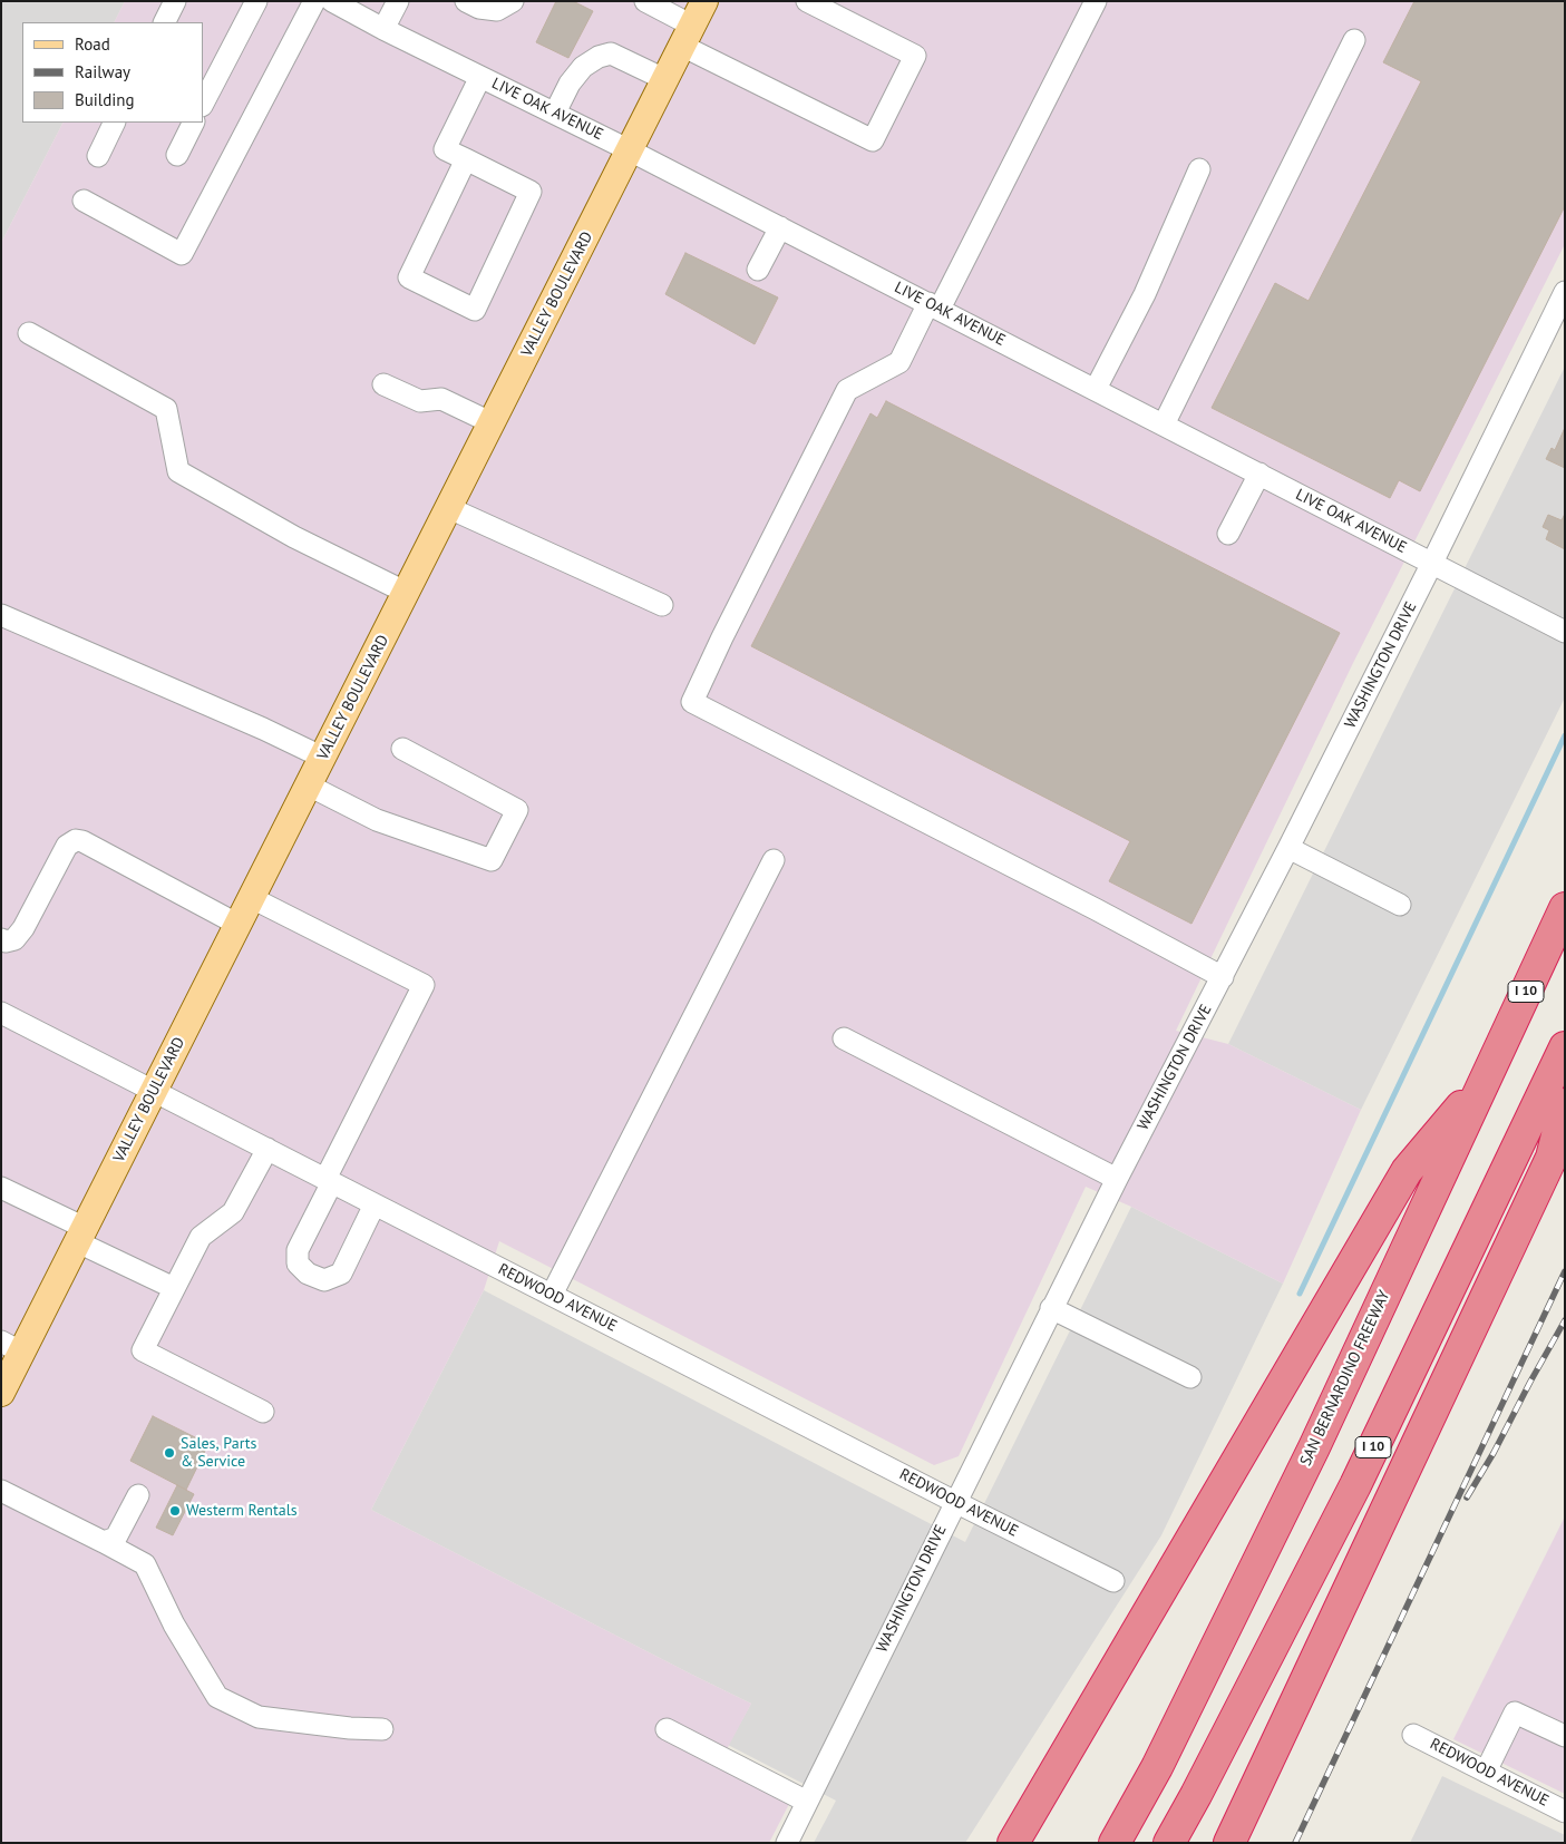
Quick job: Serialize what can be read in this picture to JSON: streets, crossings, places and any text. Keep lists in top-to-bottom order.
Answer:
{
  "streets": {
    "highway": ["I 10", "SAN BERNARDINO FREEWAY"],
    "main road": ["VALLEY BOULEVARD"],
    "street": ["LIVE OAK AVENUE", "WASHINGTON DRIVE", "REDWOOD AVENUE"]
  },
  "crossings": [
    ["LIVE OAK AVENUE", "VALLEY BOULEVARD"],
    ["LIVE OAK AVENUE", "WASHINGTON DRIVE"],
    ["VALLEY BOULEVARD", "REDWOOD AVENUE"],
    ["WASHINGTON DRIVE", "REDWOOD AVENUE"]
  ],
  "places": ["Sales, Parts & Service", "Westerm Rentals"],
  "legend": ["Road", "Railway", "Building"]
}
